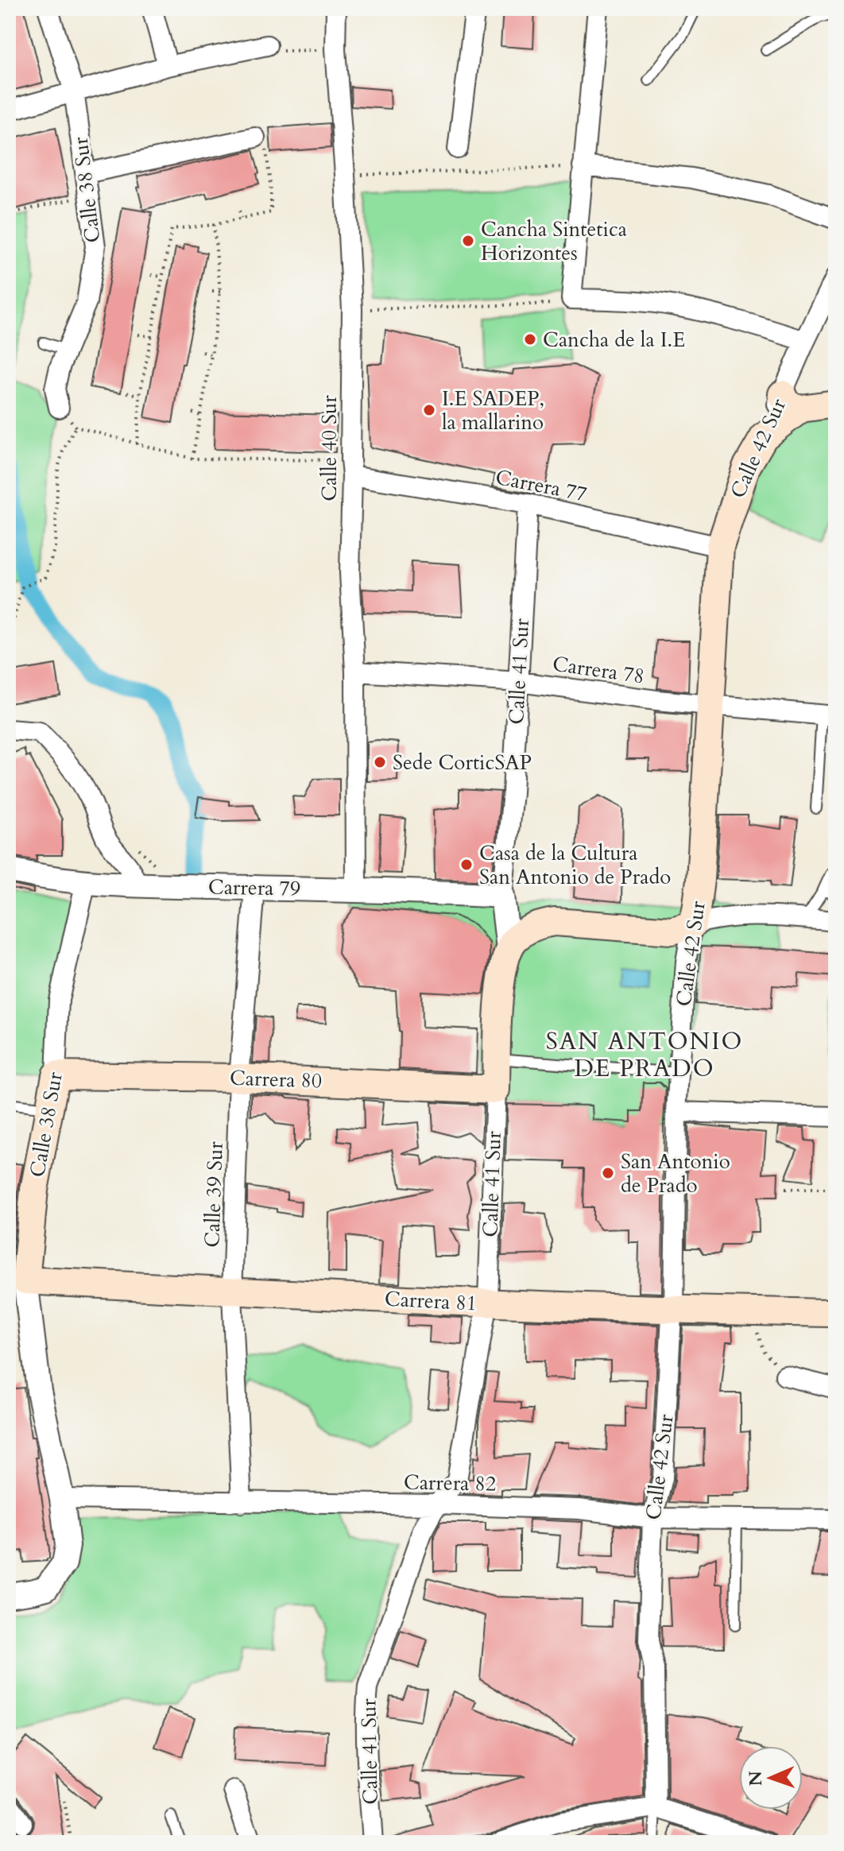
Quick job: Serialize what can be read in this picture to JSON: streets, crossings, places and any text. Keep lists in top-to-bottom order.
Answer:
{
  "streets": {
    "main road": [
      "Calle 38 Sur",
      "Calle 42 Sur",
      "Calle 41 Sur",
      "Carrera 79",
      "Carrera 80",
      "Carrera 81"
    ],
    "street": [
      "Calle 40 Sur",
      "Carrera 77",
      "Carrera 78",
      "Calle 39 Sur",
      "Carrera 82"
    ]
  },
  "crossings": [
    ["Calle 38 Sur", "Carrera 79"],
    ["Calle 38 Sur", "Carrera 80"],
    ["Calle 38 Sur", "Carrera 81"],
    ["Calle 38 Sur", "Carrera 82"],
    ["Calle 40 Sur", "Carrera 77"],
    ["Calle 40 Sur", "Carrera 78"],
    ["Calle 40 Sur", "Carrera 79"],
    ["Calle 42 Sur", "Carrera 77"],
    ["Calle 42 Sur", "Carrera 78"],
    ["Calle 42 Sur", "Carrera 79"],
    ["Calle 42 Sur", "Carrera 81"],
    ["Calle 42 Sur", "Carrera 82"],
    ["Carrera 77", "Calle 41 Sur"],
    ["Carrera 78", "Calle 41 Sur"],
    ["Calle 41 Sur", "Carrera 79"],
    ["Calle 41 Sur", "Carrera 80"],
    ["Calle 41 Sur", "Carrera 81"],
    ["Calle 41 Sur", "Carrera 82"],
    ["Carrera 79", "Calle 39 Sur"],
    ["Carrera 80", "Calle 39 Sur"],
    ["Calle 39 Sur", "Carrera 81"],
    ["Calle 39 Sur", "Carrera 82"]
  ],
  "districts": ["SAN ANTONIO DE PRADO"],
  "places": [
    "Cancha Sintetica Horizontes",
    "Cancha de la I.E",
    "I.E SADEP, la mallarino",
    "Sede CorticSAP",
    "Casa de la Cultura San Antonio de Prado",
    "San Antonio de Prado"
  ],
  "north": "left"
}
